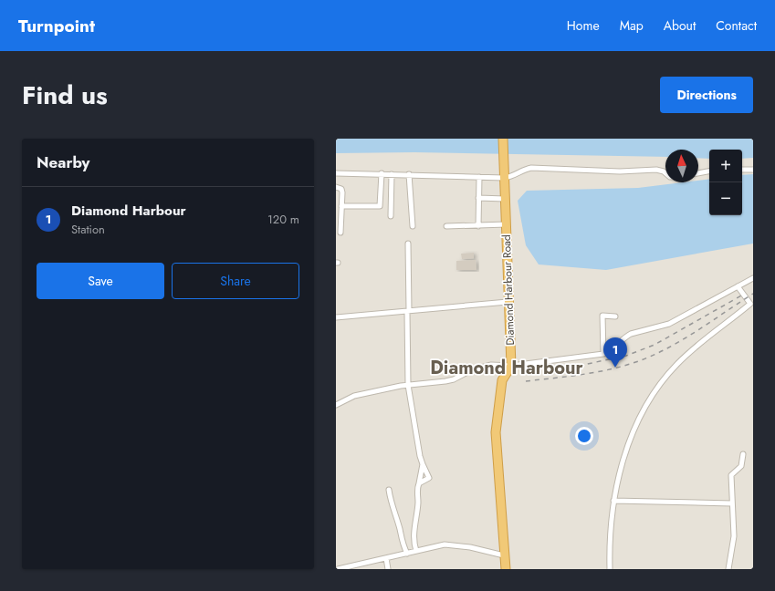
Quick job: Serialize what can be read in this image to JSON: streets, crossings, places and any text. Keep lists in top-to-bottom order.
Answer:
{
  "streets": {
    "highway": ["Diamond Harbour Road"]
  },
  "districts": ["Diamond Harbour"],
  "north": "top",
  "page": {
    "header": "Turnpoint",
    "nav": [
      "Home",
      "Map",
      "About",
      "Contact"
    ],
    "title": "Find us",
    "buttons": [
      "Directions",
      ["Save", "Share"]
    ],
    "heading": "Nearby",
    "map_buttons": ["+", "−"],
    "list": [
      {
        "mark": "1",
        "name": "Diamond Harbour",
        "note": "Station",
        "value": "120 m"
      }
    ],
    "pins": "1"
  }
}
